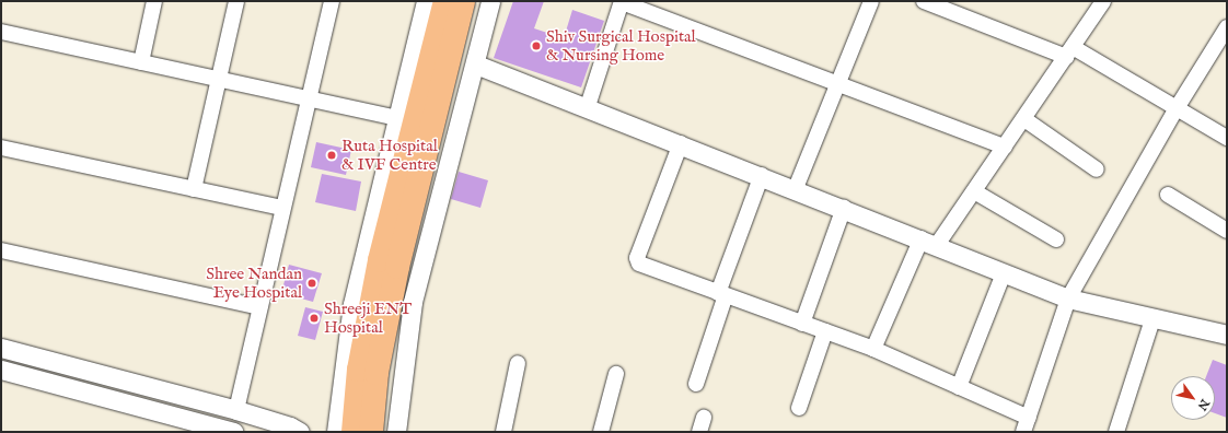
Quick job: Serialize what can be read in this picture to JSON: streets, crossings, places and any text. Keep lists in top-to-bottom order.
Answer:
{
  "places": [
    "Shiv Surgical Hospital & Nursing Home",
    "Ruta Hospital & IVF Centre",
    "Shree Nandan Eye Hospital",
    "Shreeji ENT Hospital"
  ],
  "north": "bottom right"
}
